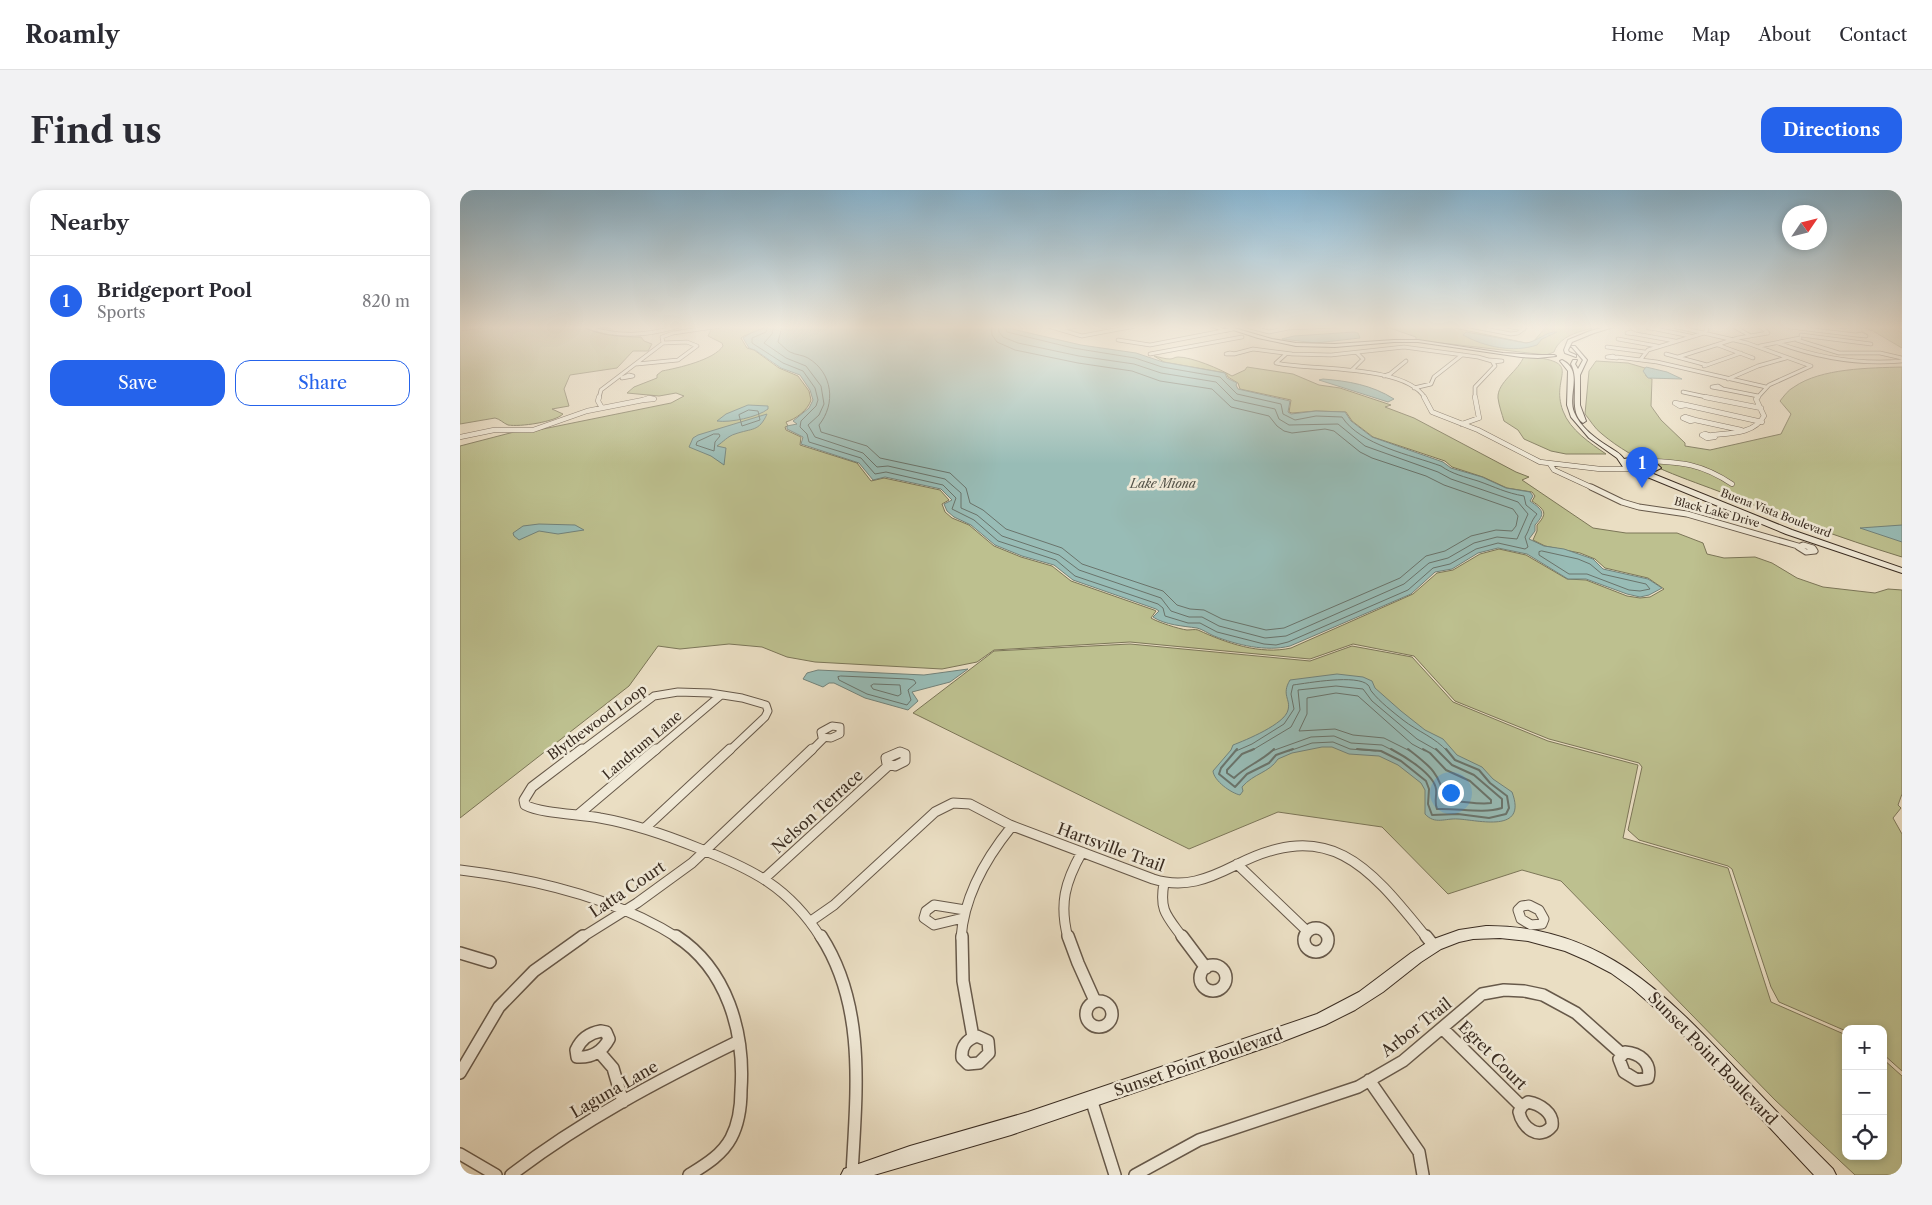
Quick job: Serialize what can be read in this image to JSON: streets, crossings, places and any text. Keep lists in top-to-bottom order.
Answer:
{
  "streets": {
    "main road": ["Buena Vista Boulevard", "Sunset Point Boulevard"],
    "street": [
      "Black Lake Drive",
      "Blythewood Loop",
      "Landrum Lane",
      "Nelson Terrace",
      "Hartsville Trail",
      "Latta Court",
      "Arbor Trail",
      "Egret Court",
      "Laguna Lane"
    ]
  },
  "crossings": [
    ["Blythewood Loop", "Landrum Lane"],
    ["Blythewood Loop", "Nelson Terrace"],
    ["Blythewood Loop", "Hartsville Trail"],
    ["Blythewood Loop", "Latta Court"],
    ["Blythewood Loop", "Sunset Point Boulevard"],
    ["Hartsville Trail", "Sunset Point Boulevard"],
    ["Arbor Trail", "Egret Court"]
  ],
  "water": ["Lake Miona"],
  "north": "top right",
  "page": {
    "header": "Roamly",
    "nav": [
      "Home",
      "Map",
      "About",
      "Contact"
    ],
    "buttons": [
      "Directions",
      ["Save", "Share"]
    ],
    "title": "Find us",
    "heading": "Nearby",
    "list": [
      {
        "mark": "1",
        "name": "Bridgeport Pool",
        "note": "Sports",
        "value": "820 m"
      }
    ],
    "pins": "1",
    "map_buttons": ["+", "−"]
  }
}
